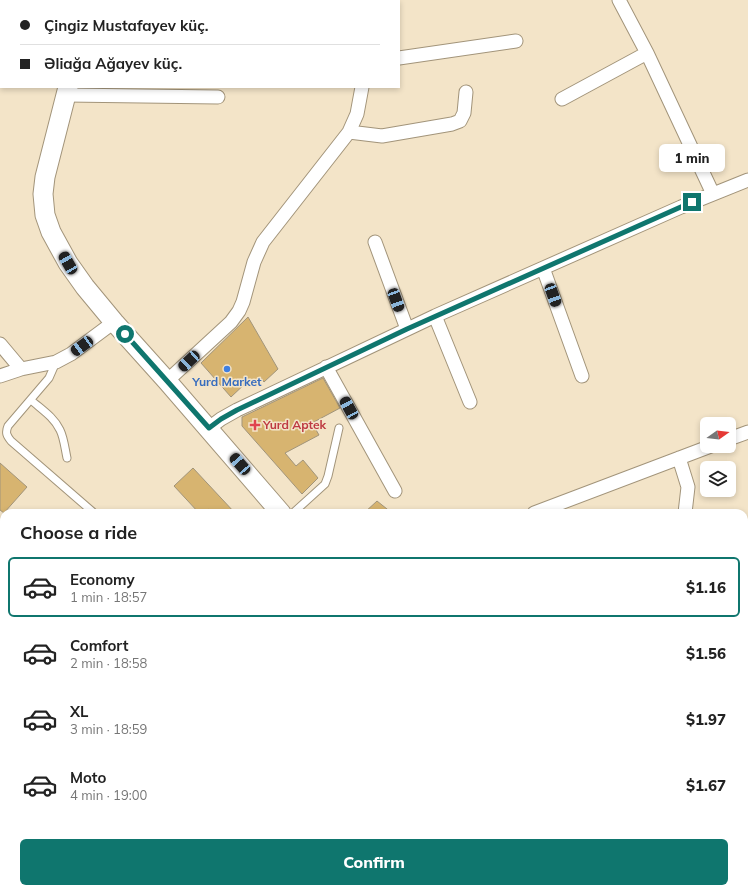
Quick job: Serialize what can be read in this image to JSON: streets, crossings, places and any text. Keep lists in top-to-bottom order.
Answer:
{
  "places": {
    "other": ["Yurd Market"],
    "health": ["Yurd Aptek"]
  },
  "north": "right",
  "page": {
    "banner": ["Çingiz Mustafayev küç.", "Əliağa Ağayev küç."],
    "bubble": "1 min",
    "heading": "Choose a ride",
    "list": [
      {
        "name": "Economy",
        "note": "1 min · 18:57",
        "value": "$1.16"
      },
      {
        "name": "Comfort",
        "note": "2 min · 18:58",
        "value": "$1.56"
      },
      {
        "name": "XL",
        "note": "3 min · 18:59",
        "value": "$1.97"
      },
      {
        "name": "Moto",
        "note": "4 min · 19:00",
        "value": "$1.67"
      }
    ],
    "buttons": "Confirm"
  }
}
